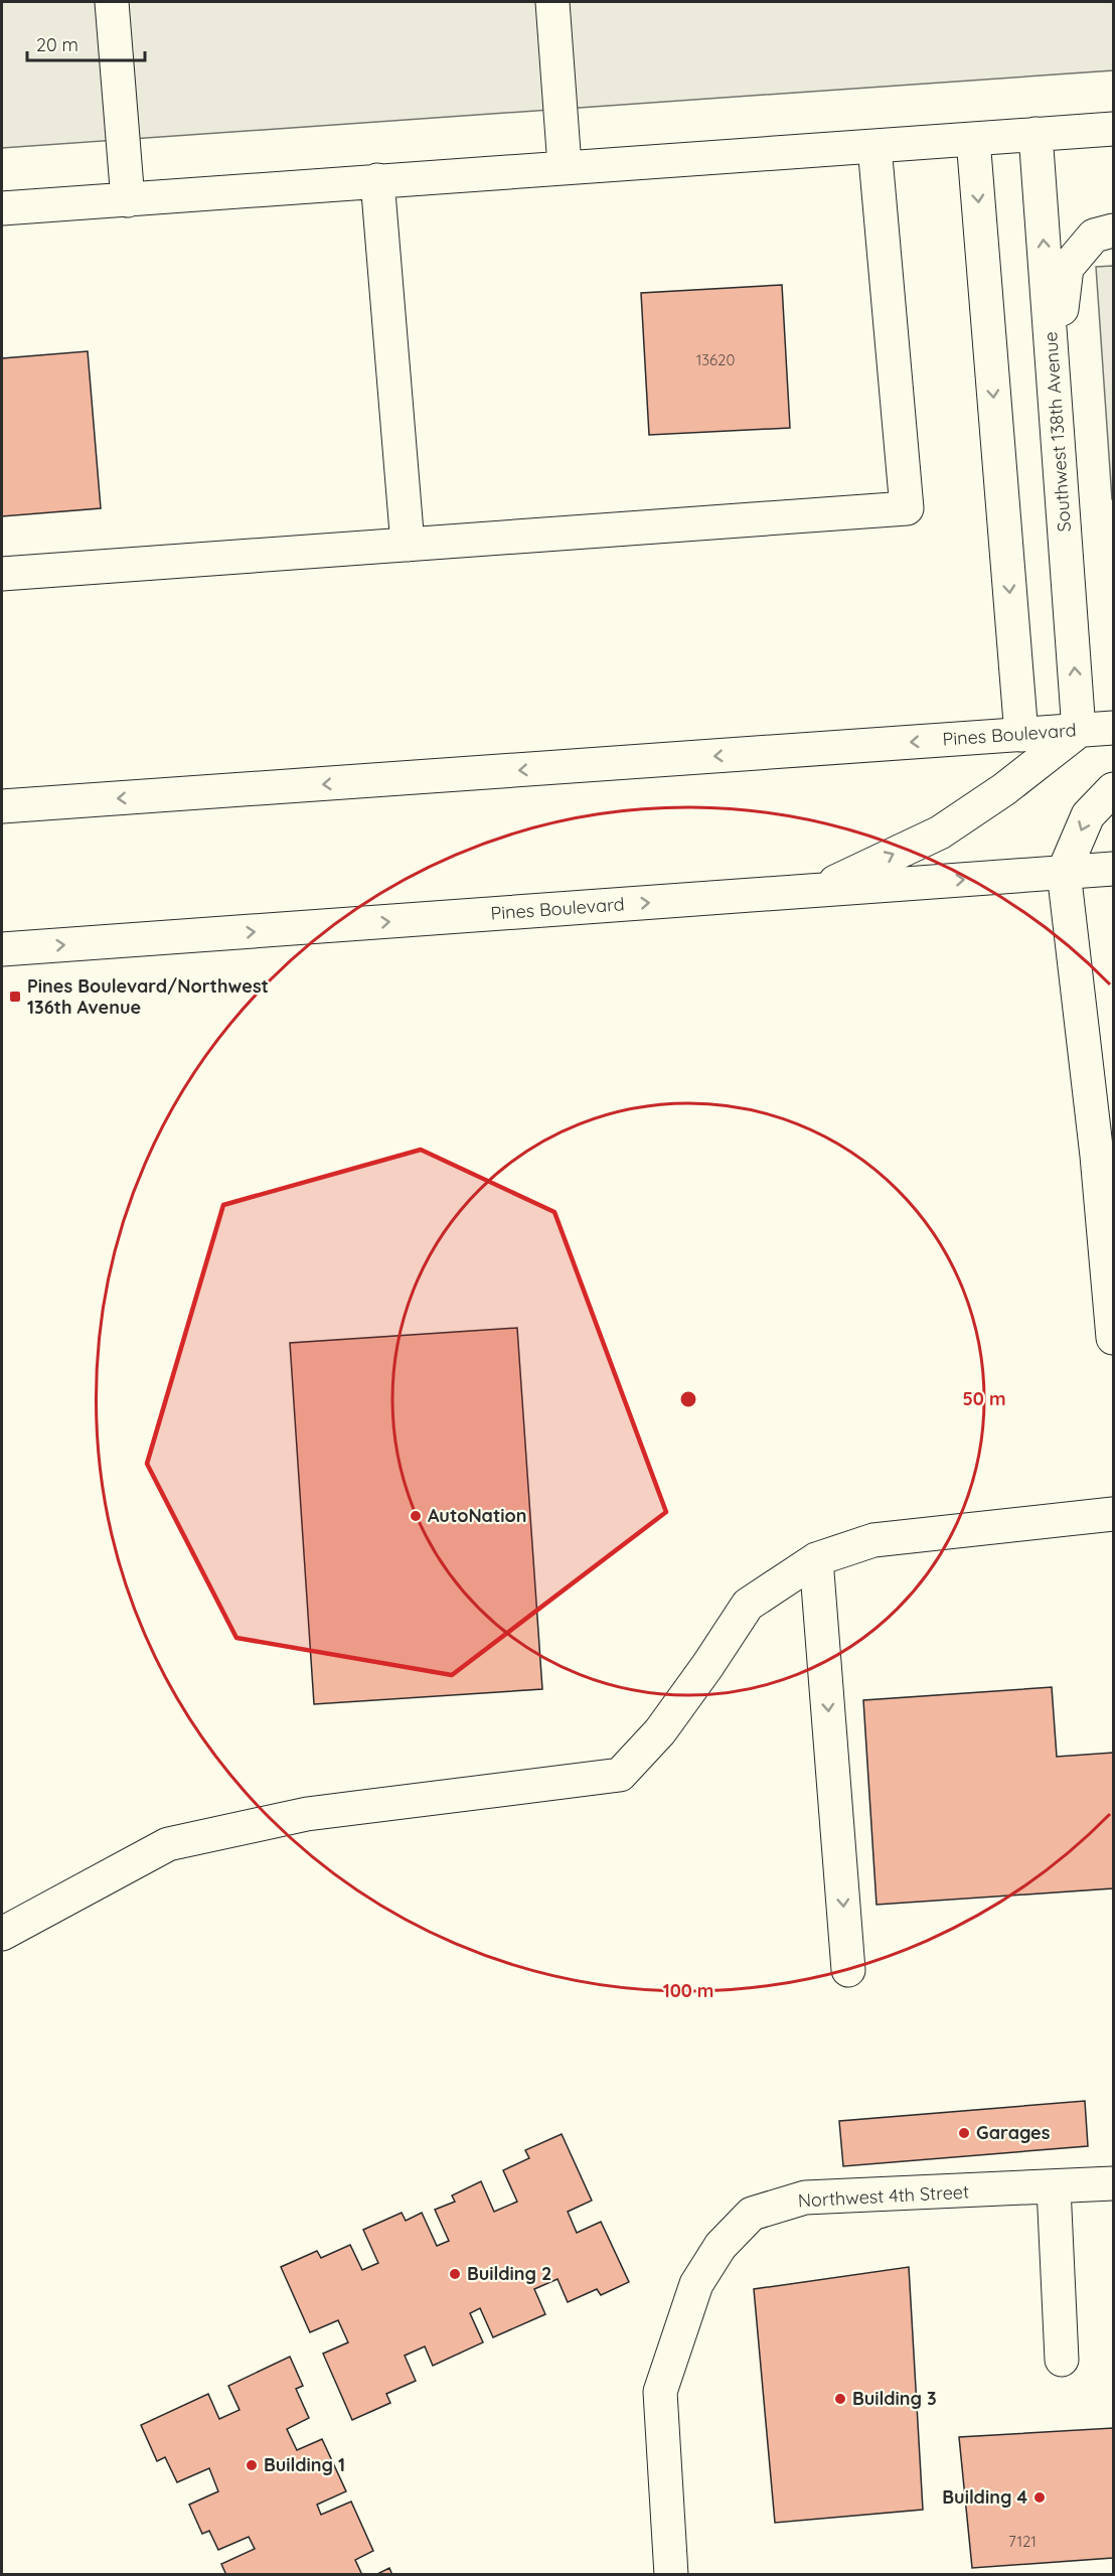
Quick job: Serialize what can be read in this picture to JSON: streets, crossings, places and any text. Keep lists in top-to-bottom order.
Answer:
{
  "streets": {
    "main road": ["Southwest 138th Avenue", "Pines Boulevard", "Northwest 4th Street"]
  },
  "crossings": [
    ["Southwest 138th Avenue", "Pines Boulevard"]
  ],
  "places": {
    "transit": ["Pines Boulevard/Northwest 136th Avenue"],
    "other": [
      "AutoNation",
      "Garages",
      "Building 2",
      "Building 3",
      "Building 1",
      "Building 4"
    ]
  },
  "house_numbers": ["13620", "7121"],
  "scale_bar": "20 m",
  "rings": ["50 m", "100 m"]
}
